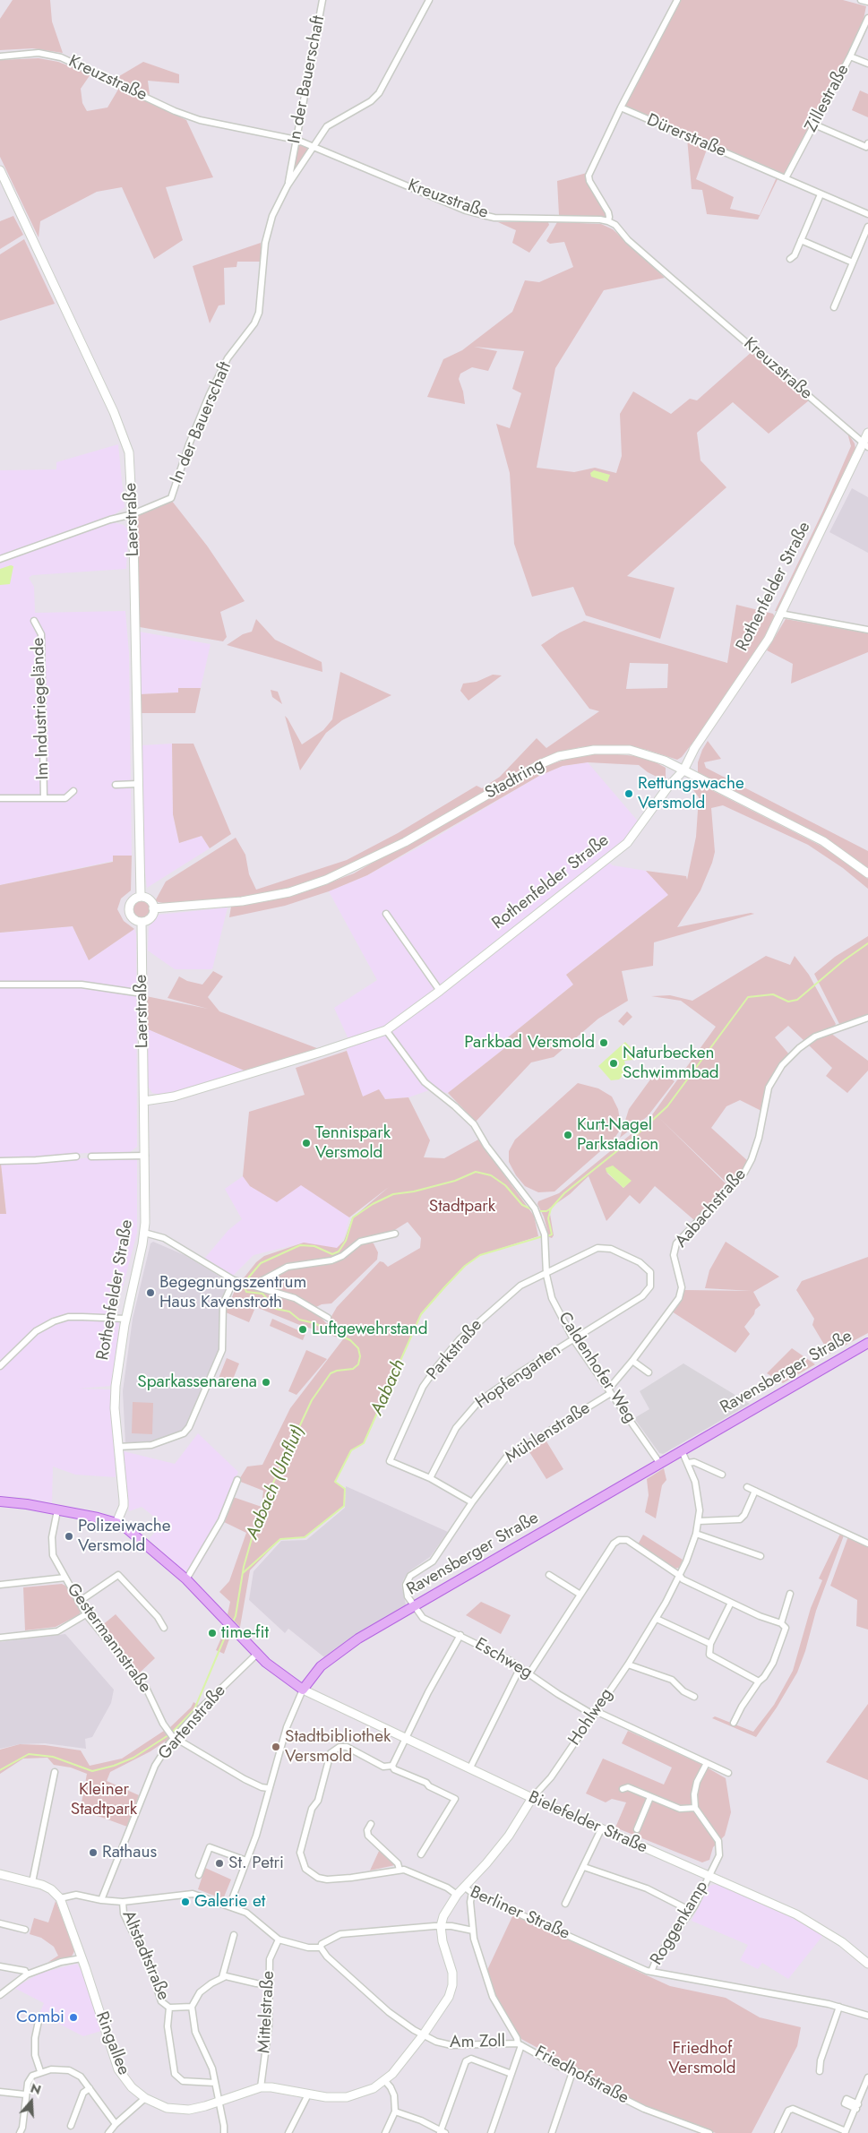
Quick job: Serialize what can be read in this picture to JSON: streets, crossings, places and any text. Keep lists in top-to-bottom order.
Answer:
{
  "streets": {
    "main road": ["Ravensberger Straße"],
    "street": [
      "Kreuzstraße",
      "In der Bauerschaft",
      "Zillestraße",
      "Dürerstraße",
      "Laerstraße",
      "Rothenfelder Straße",
      "Im Industriegelände",
      "Stadtring",
      "Aabachstraße",
      "Parkstraße",
      "Caldenhofer Weg",
      "Hopfengarten",
      "Mühlenstraße",
      "Gestermannstraße",
      "Eschweg",
      "Hohlweg",
      "Gartenstraße",
      "Bielefelder Straße",
      "Berliner Straße",
      "Roggenkamp",
      "Altstadtstraße",
      "Mittelstraße",
      "Am Zoll",
      "Ringallee",
      "Friedhofstraße"
    ]
  },
  "crossings": [
    ["Kreuzstraße", "In der Bauerschaft"],
    ["Kreuzstraße", "Rothenfelder Straße"],
    ["In der Bauerschaft", "Laerstraße"],
    ["Zillestraße", "Dürerstraße"],
    ["Laerstraße", "Rothenfelder Straße"],
    ["Laerstraße", "Stadtring"],
    ["Rothenfelder Straße", "Stadtring"],
    ["Rothenfelder Straße", "Caldenhofer Weg"],
    ["Aabachstraße", "Caldenhofer Weg"],
    ["Aabachstraße", "Mühlenstraße"],
    ["Parkstraße", "Caldenhofer Weg"],
    ["Parkstraße", "Hopfengarten"],
    ["Caldenhofer Weg", "Ravensberger Straße"],
    ["Caldenhofer Weg", "Hopfengarten"],
    ["Caldenhofer Weg", "Mühlenstraße"],
    ["Ravensberger Straße", "Mühlenstraße"],
    ["Ravensberger Straße", "Gestermannstraße"],
    ["Ravensberger Straße", "Eschweg"],
    ["Ravensberger Straße", "Hohlweg"],
    ["Ravensberger Straße", "Bielefelder Straße"],
    ["Mühlenstraße", "Eschweg"],
    ["Gestermannstraße", "Gartenstraße"],
    ["Eschweg", "Hohlweg"],
    ["Hohlweg", "Bielefelder Straße"],
    ["Hohlweg", "Berliner Straße"],
    ["Bielefelder Straße", "Roggenkamp"],
    ["Berliner Straße", "Roggenkamp"],
    ["Berliner Straße", "Am Zoll"],
    ["Berliner Straße", "Friedhofstraße"],
    ["Mittelstraße", "Ringallee"],
    ["Am Zoll", "Ringallee"],
    ["Am Zoll", "Friedhofstraße"]
  ],
  "water": ["Aabach", "Aabach (Umflut)"],
  "parks": ["Stadtpark", "Kleiner Stadtpark", "Friedhof Versmold"],
  "places": [
    "Rettungswache Versmold",
    "Parkbad Versmold",
    "Naturbecken Schwimmbad",
    "Kurt-Nagel Parkstadion",
    "Tennispark Versmold",
    "Begegnungszentrum Haus Kavenstroth",
    "Luftgewehrstand",
    "Sparkassenarena",
    "Polizeiwache Versmold",
    "time-fit",
    "Stadtbibliothek Versmold",
    "Rathaus",
    "St. Petri",
    "Galerie et",
    "Combi"
  ],
  "north": "top"
}
